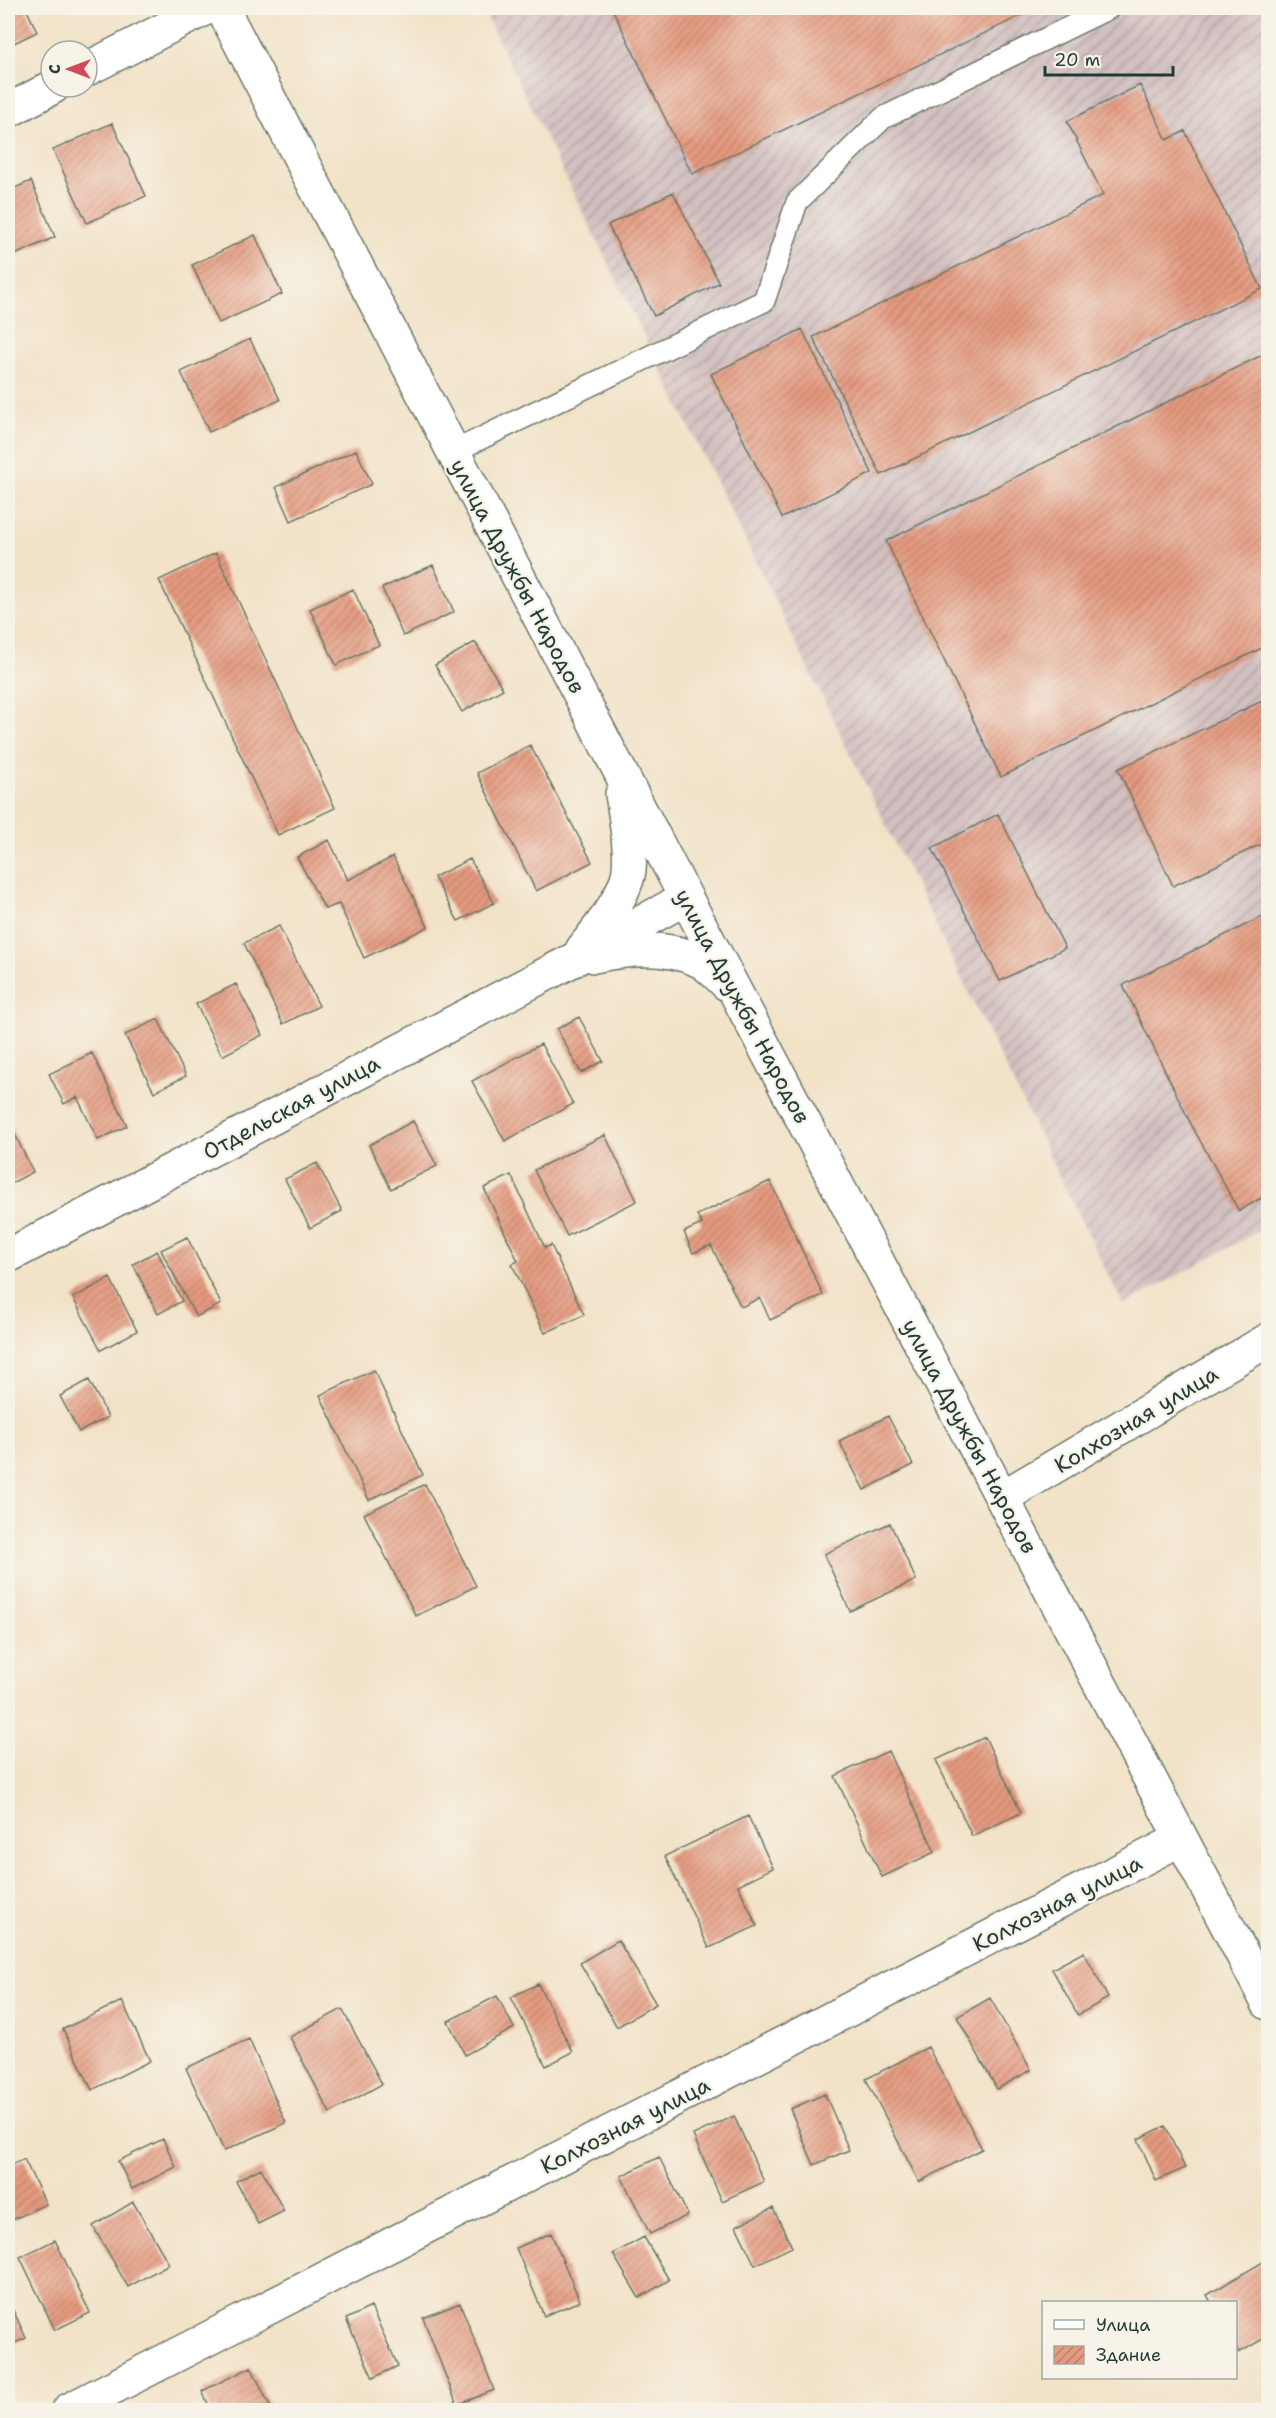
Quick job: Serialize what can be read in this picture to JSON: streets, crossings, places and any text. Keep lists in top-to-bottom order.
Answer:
{
  "streets": {
    "street": ["улица Дружбы Народов", "Отдельская улица", "Колхозная улица"]
  },
  "crossings": [
    ["улица Дружбы Народов", "Отдельская улица"],
    ["улица Дружбы Народов", "Колхозная улица"]
  ],
  "legend": ["Улица", "Здание"],
  "scale_bar": "20 m",
  "north": "left"
}
